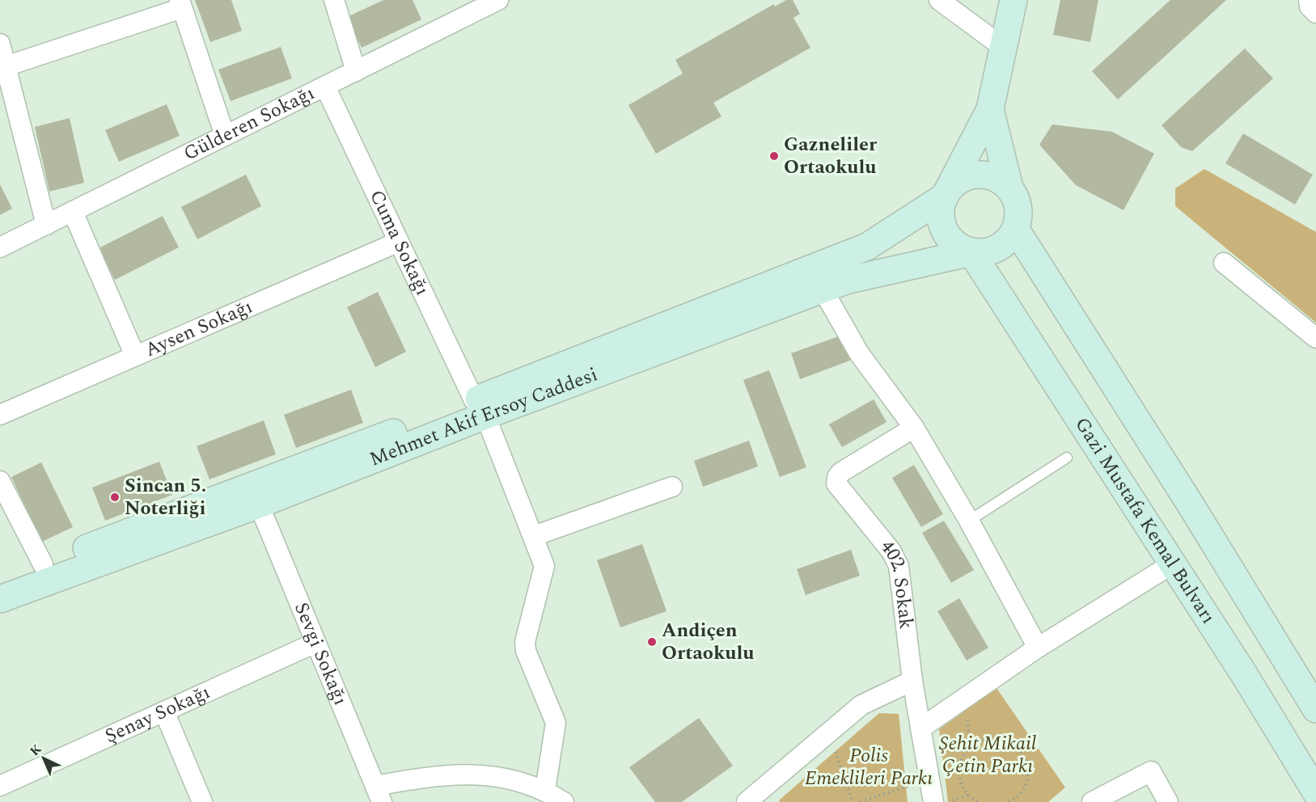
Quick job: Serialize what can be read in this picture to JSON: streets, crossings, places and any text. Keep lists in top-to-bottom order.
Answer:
{
  "streets": {
    "main road": ["Mehmet Akif Ersoy Caddesi", "Gazi Mustafa Kemal Bulvarı"],
    "street": [
      "Gülderen Sokağı",
      "Cuma Sokağı",
      "Aysen Sokağı",
      "402. Sokak",
      "Sevgi Sokağı",
      "Şenay Sokağı"
    ]
  },
  "crossings": [
    ["Gülderen Sokağı", "Cuma Sokağı"],
    ["Cuma Sokağı", "Aysen Sokağı"],
    ["Cuma Sokağı", "Mehmet Akif Ersoy Caddesi"],
    ["Mehmet Akif Ersoy Caddesi", "Gazi Mustafa Kemal Bulvarı"],
    ["Mehmet Akif Ersoy Caddesi", "Sevgi Sokağı"],
    ["Sevgi Sokağı", "Şenay Sokağı"]
  ],
  "parks": ["Şehit Mikail Çetin Parkı", "Polis Emeklileri Parkı"],
  "places": ["Gazneliler Ortaokulu", "Sincan 5. Noterliği", "Andiçen Ortaokulu"],
  "north": "top left"
}
